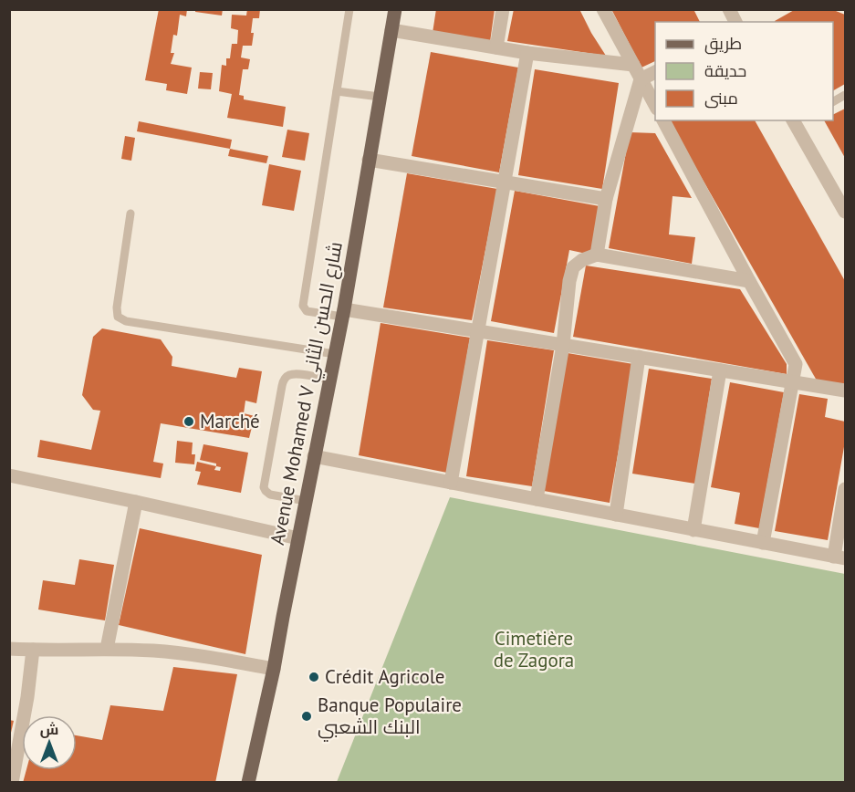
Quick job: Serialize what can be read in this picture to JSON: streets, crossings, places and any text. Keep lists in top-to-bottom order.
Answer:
{
  "streets": {
    "main road": ["Avenue Mohamed V شارع الحسن الثاني"]
  },
  "parks": ["Cimetière de Zagora"],
  "places": ["Marché", "Crédit Agricole", "Banque Populaire البنك الشعبي"],
  "legend": ["طريق", "حديقة", "مبنى"],
  "north": "top"
}
